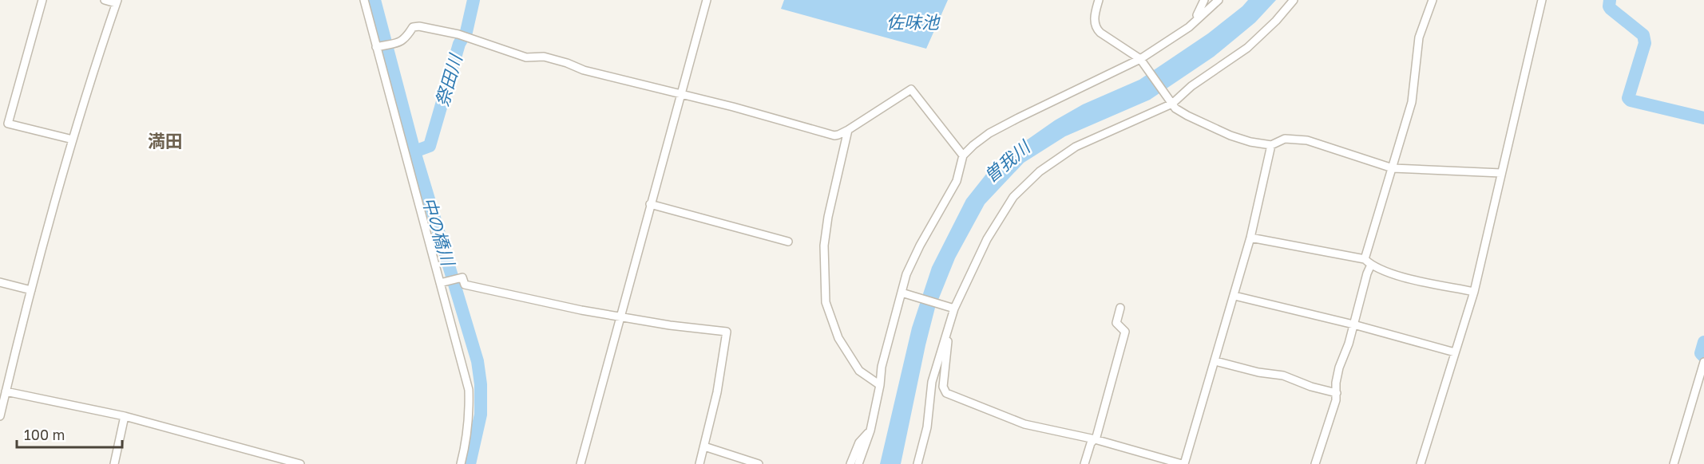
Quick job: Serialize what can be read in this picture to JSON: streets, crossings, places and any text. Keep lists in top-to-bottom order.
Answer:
{
  "districts": ["満田"],
  "water": [
    "佐味池",
    "祭田川",
    "曽我川",
    "中の橋川"
  ],
  "scale_bar": "100 m"
}
